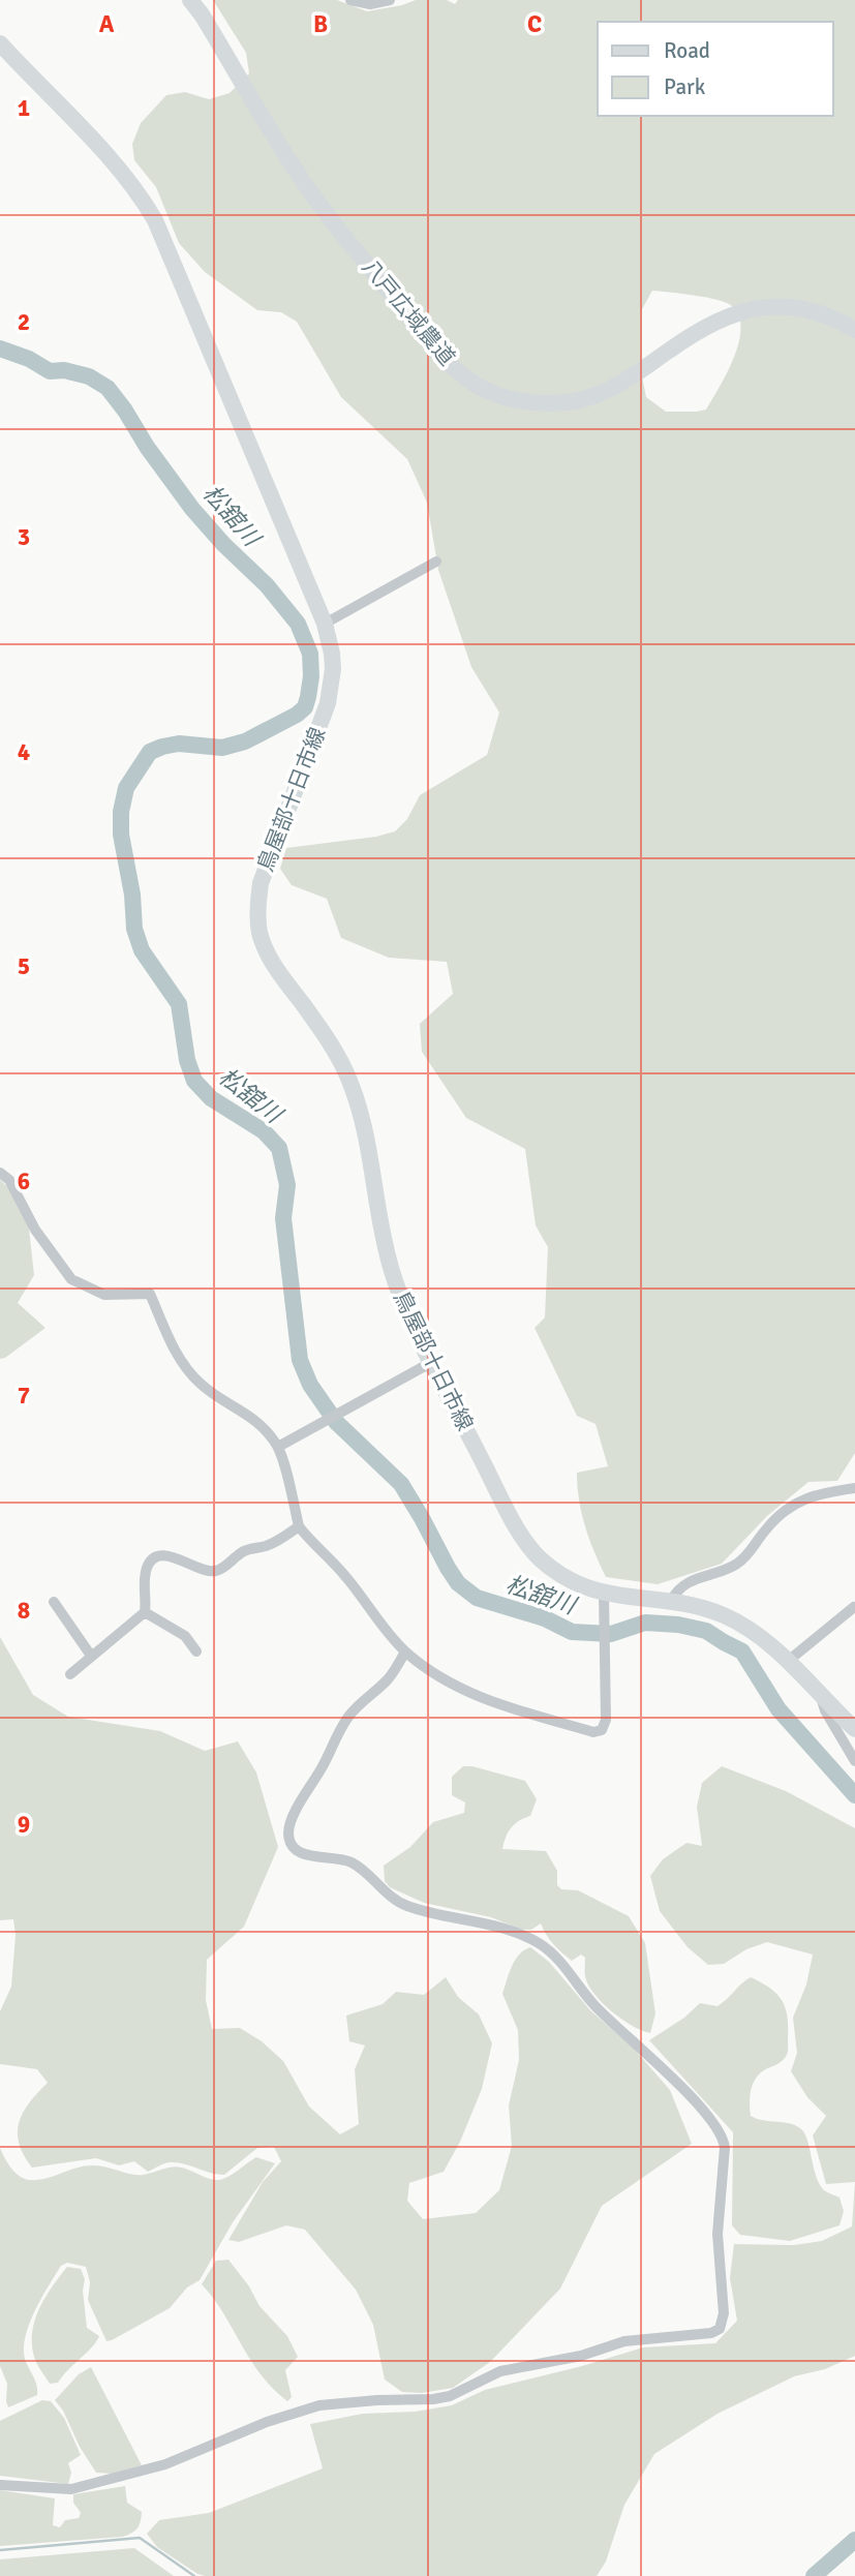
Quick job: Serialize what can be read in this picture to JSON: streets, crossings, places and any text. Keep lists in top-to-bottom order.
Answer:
{
  "streets": {
    "main road": ["八戸広域農道", "鳥屋部十日市線"]
  },
  "water": ["松舘川"],
  "legend": ["Road", "Park"],
  "grid": {
    "columns": ["A", "B", "C"],
    "rows": [
      "1",
      "2",
      "3",
      "4",
      "5",
      "6",
      "7",
      "8",
      "9"
    ]
  }
}
